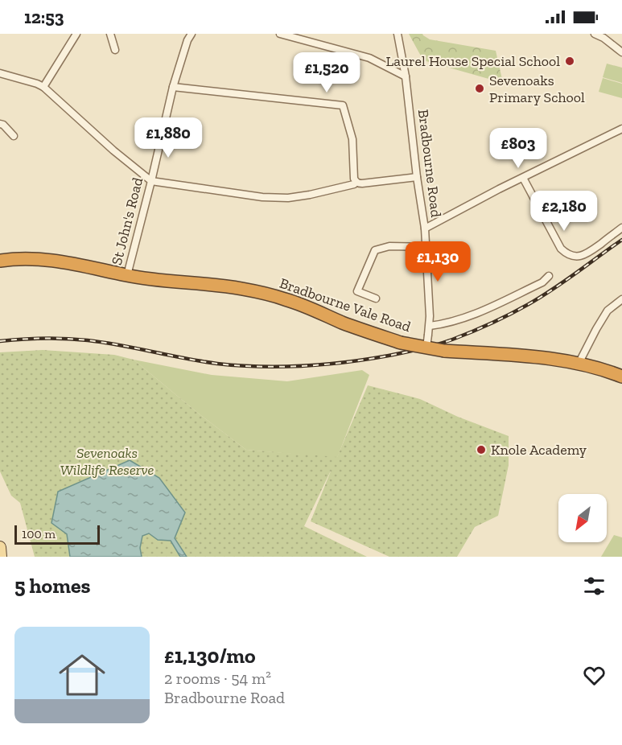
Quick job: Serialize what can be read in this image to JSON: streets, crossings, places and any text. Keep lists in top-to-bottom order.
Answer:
{
  "streets": {
    "highway": ["Bradbourne Vale Road"],
    "street": ["Bradbourne Road", "St John's Road"]
  },
  "crossings": [
    ["Bradbourne Road", "Bradbourne Vale Road"],
    ["St John's Road", "Bradbourne Vale Road"]
  ],
  "parks": ["Sevenoaks Wildlife Reserve"],
  "places": ["Laurel House Special School", "Sevenoaks Primary School", "Knole Academy"],
  "scale_bar": "100 m",
  "north": "bottom left",
  "page": {
    "status": "12:53",
    "price": [
      "£1,520",
      "£1,880",
      "£803",
      "£2,180",
      "£1,130"
    ],
    "scale": "100 m",
    "heading": "5 homes",
    "list": [
      {
        "name": "£1,130/mo",
        "note": "2 rooms · 54 m² · Bradbourne Road"
      }
    ]
  }
}
